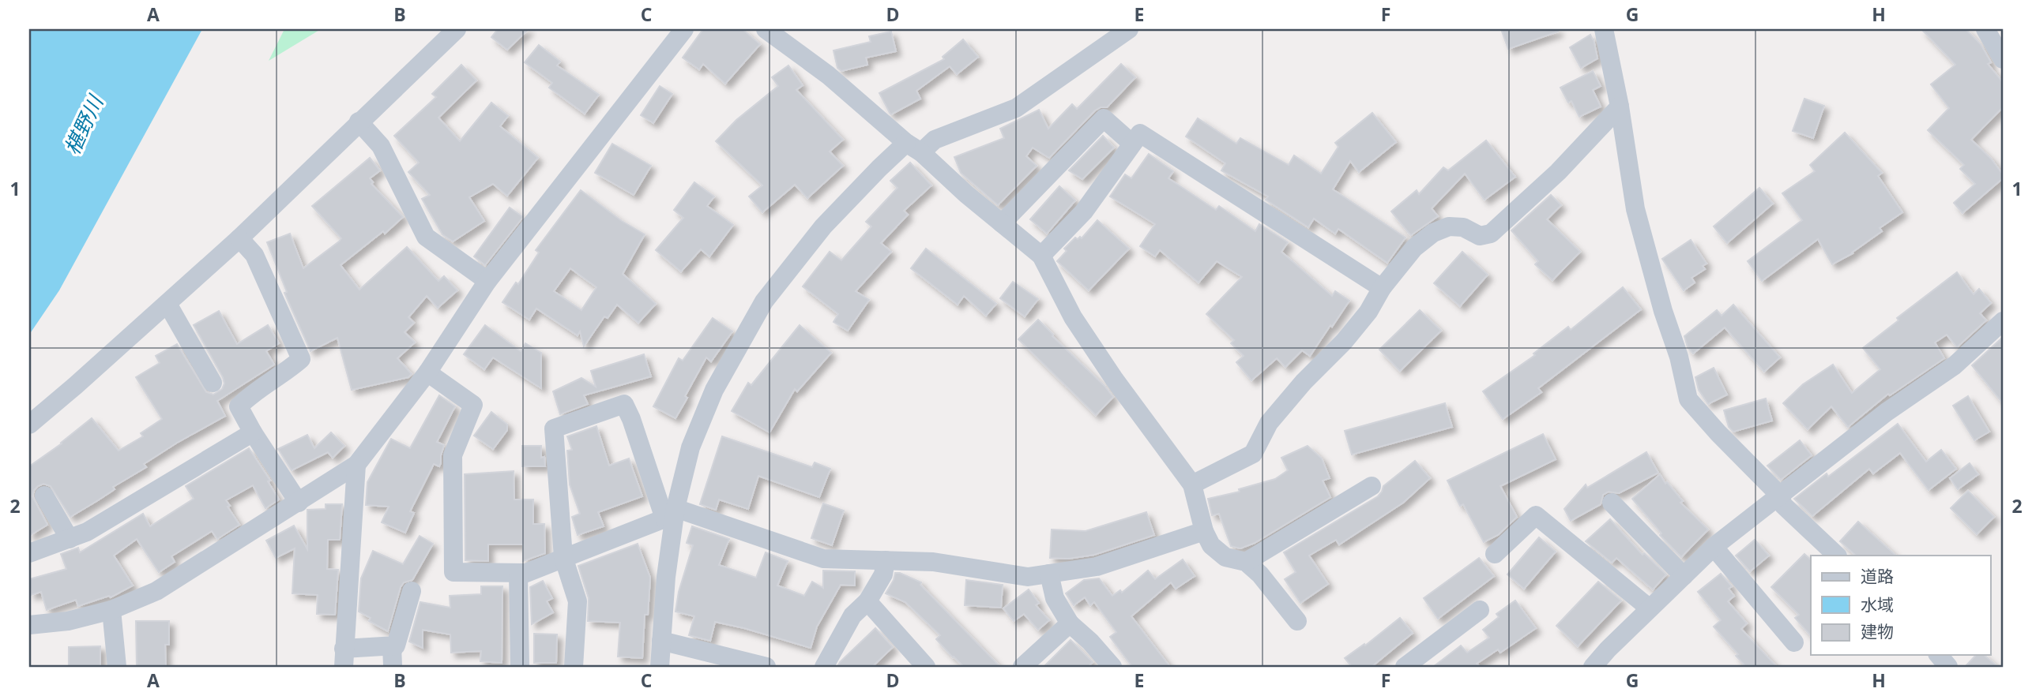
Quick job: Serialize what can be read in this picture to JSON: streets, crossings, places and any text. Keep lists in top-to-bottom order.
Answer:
{
  "water": ["椹野川"],
  "legend": ["道路", "水域", "建物"],
  "grid": {
    "columns": [
      "A",
      "B",
      "C",
      "D",
      "E",
      "F",
      "G",
      "H"
    ],
    "rows": ["1", "2"]
  }
}
